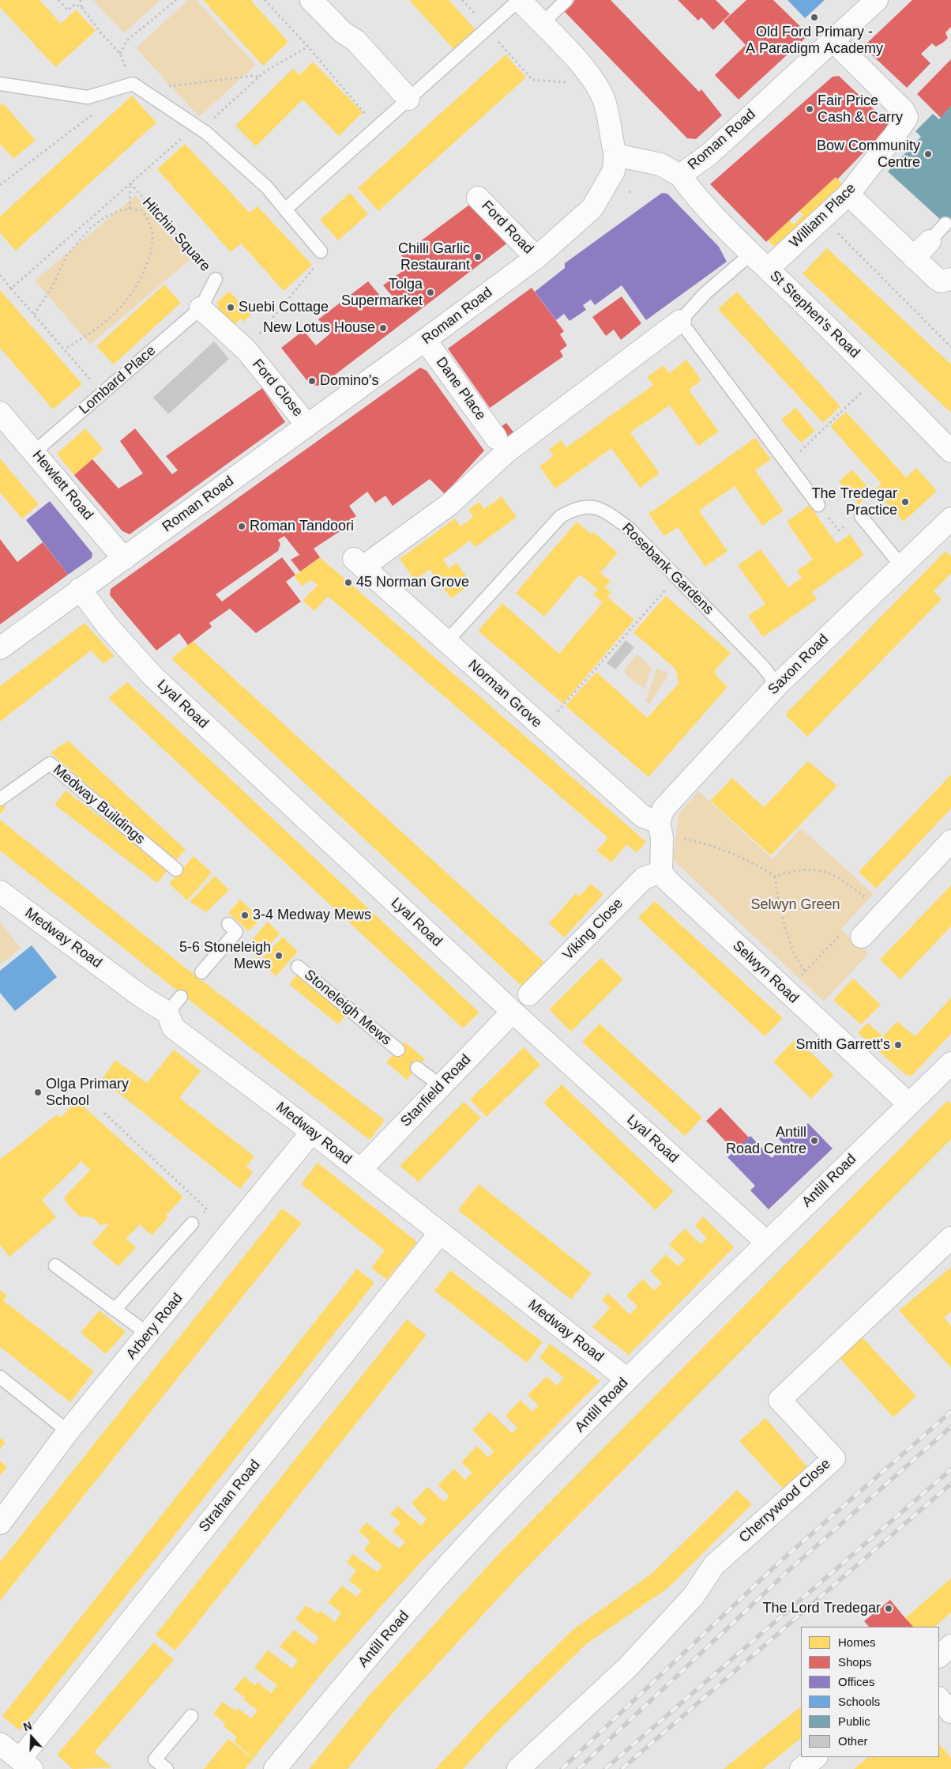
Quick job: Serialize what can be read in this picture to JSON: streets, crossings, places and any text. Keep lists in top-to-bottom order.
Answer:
{
  "streets": {
    "street": [
      "Roman Road",
      "William Place",
      "Ford Road",
      "St Stephen's Road",
      "Ford Close",
      "Dane Place",
      "Hewlett Road",
      "Saxon Road",
      "Norman Grove",
      "Lyal Road",
      "Viking Close",
      "Medway Road",
      "Selwyn Road",
      "Stanfield Road",
      "Antill Road",
      "Arbery Road",
      "Strahan Road",
      "Cherrywood Close"
    ],
    "lane": [
      "Hitchin Square",
      "Lombard Place",
      "Rosebank Gardens",
      "Medway Buildings",
      "Stoneleigh Mews"
    ]
  },
  "crossings": [
    ["Roman Road", "William Place"],
    ["Roman Road", "Ford Road"],
    ["Roman Road", "St Stephen's Road"],
    ["Roman Road", "Ford Close"],
    ["Roman Road", "Dane Place"],
    ["Roman Road", "Hewlett Road"],
    ["Roman Road", "Lyal Road"],
    ["William Place", "St Stephen's Road"],
    ["Hitchin Square", "Lombard Place"],
    ["Hitchin Square", "Ford Close"],
    ["Lombard Place", "Ford Close"],
    ["Lombard Place", "Hewlett Road"],
    ["Rosebank Gardens", "Saxon Road"],
    ["Rosebank Gardens", "Norman Grove"],
    ["Saxon Road", "Norman Grove"],
    ["Lyal Road", "Stanfield Road"],
    ["Lyal Road", "Antill Road"],
    ["Viking Close", "Selwyn Road"],
    ["Medway Road", "Stanfield Road"],
    ["Medway Road", "Antill Road"],
    ["Medway Road", "Arbery Road"],
    ["Medway Road", "Strahan Road"],
    ["Selwyn Road", "Antill Road"]
  ],
  "parks": ["Selwyn Green"],
  "places": [
    "Old Ford Primary - A Paradigm Academy",
    "Fair Price Cash & Carry",
    "Bow Community Centre",
    "Chilli Garlic Restaurant",
    "Tolga Supermarket",
    "Suebi Cottage",
    "New Lotus House",
    "Domino's",
    "The Tredegar Practice",
    "Roman Tandoori",
    "45 Norman Grove",
    "3-4 Medway Mews",
    "5-6 Stoneleigh Mews",
    "Smith Garrett's",
    "Olga Primary School",
    "Antill Road Centre",
    "The Lord Tredegar"
  ],
  "legend": [
    "Homes",
    "Shops",
    "Offices",
    "Schools",
    "Public",
    "Other"
  ],
  "north": "top"
}
